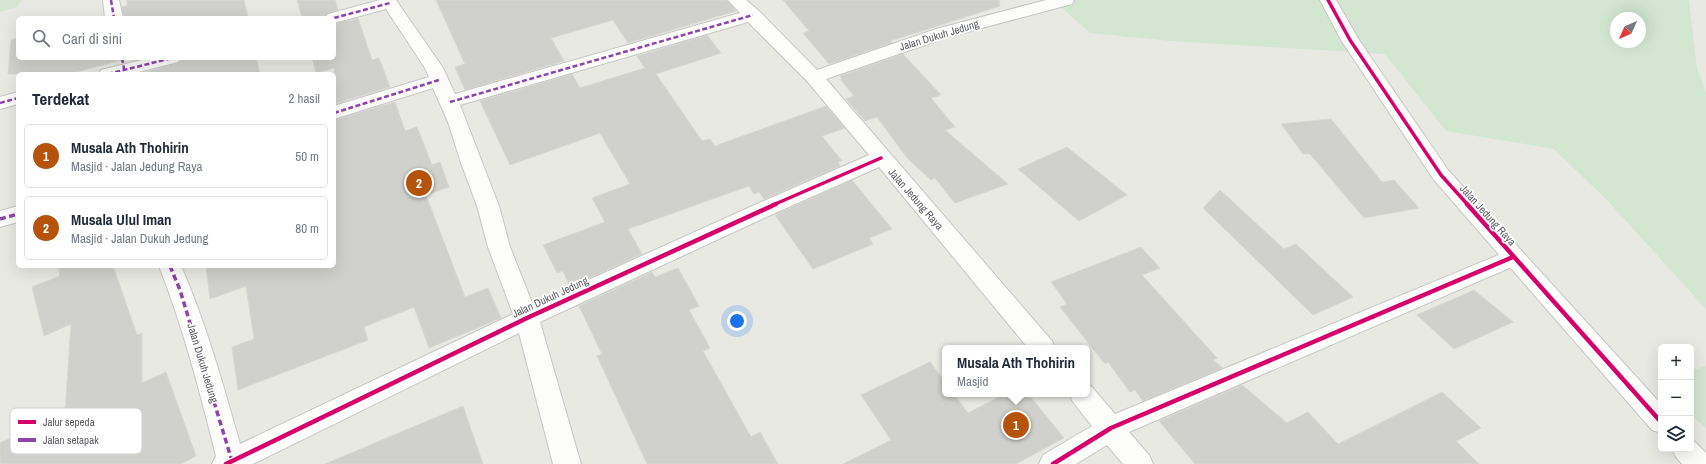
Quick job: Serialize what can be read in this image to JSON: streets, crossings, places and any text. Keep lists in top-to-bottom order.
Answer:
{
  "streets": {
    "street": ["Jalan Dukuh Jedung", "Jalan Jedung Raya"]
  },
  "crossings": [
    ["Jalan Dukuh Jedung", "Jalan Jedung Raya"]
  ],
  "legend": ["Jalur sepeda", "Jalan setapak"],
  "north": "bottom left",
  "page": {
    "search": "Cari di sini",
    "heading": ["Terdekat", "2 hasil"],
    "list": [
      {
        "mark": "1",
        "name": "Musala Ath Thohirin",
        "note": "Masjid · Jalan Jedung Raya",
        "value": "50 m"
      },
      {
        "mark": "2",
        "name": "Musala Ulul Iman",
        "note": "Masjid · Jalan Dukuh Jedung",
        "value": "80 m"
      }
    ],
    "pins": ["2", "1"],
    "map_buttons": ["+", "−"],
    "popup": ["Musala Ath Thohirin", "Masjid"]
  }
}
